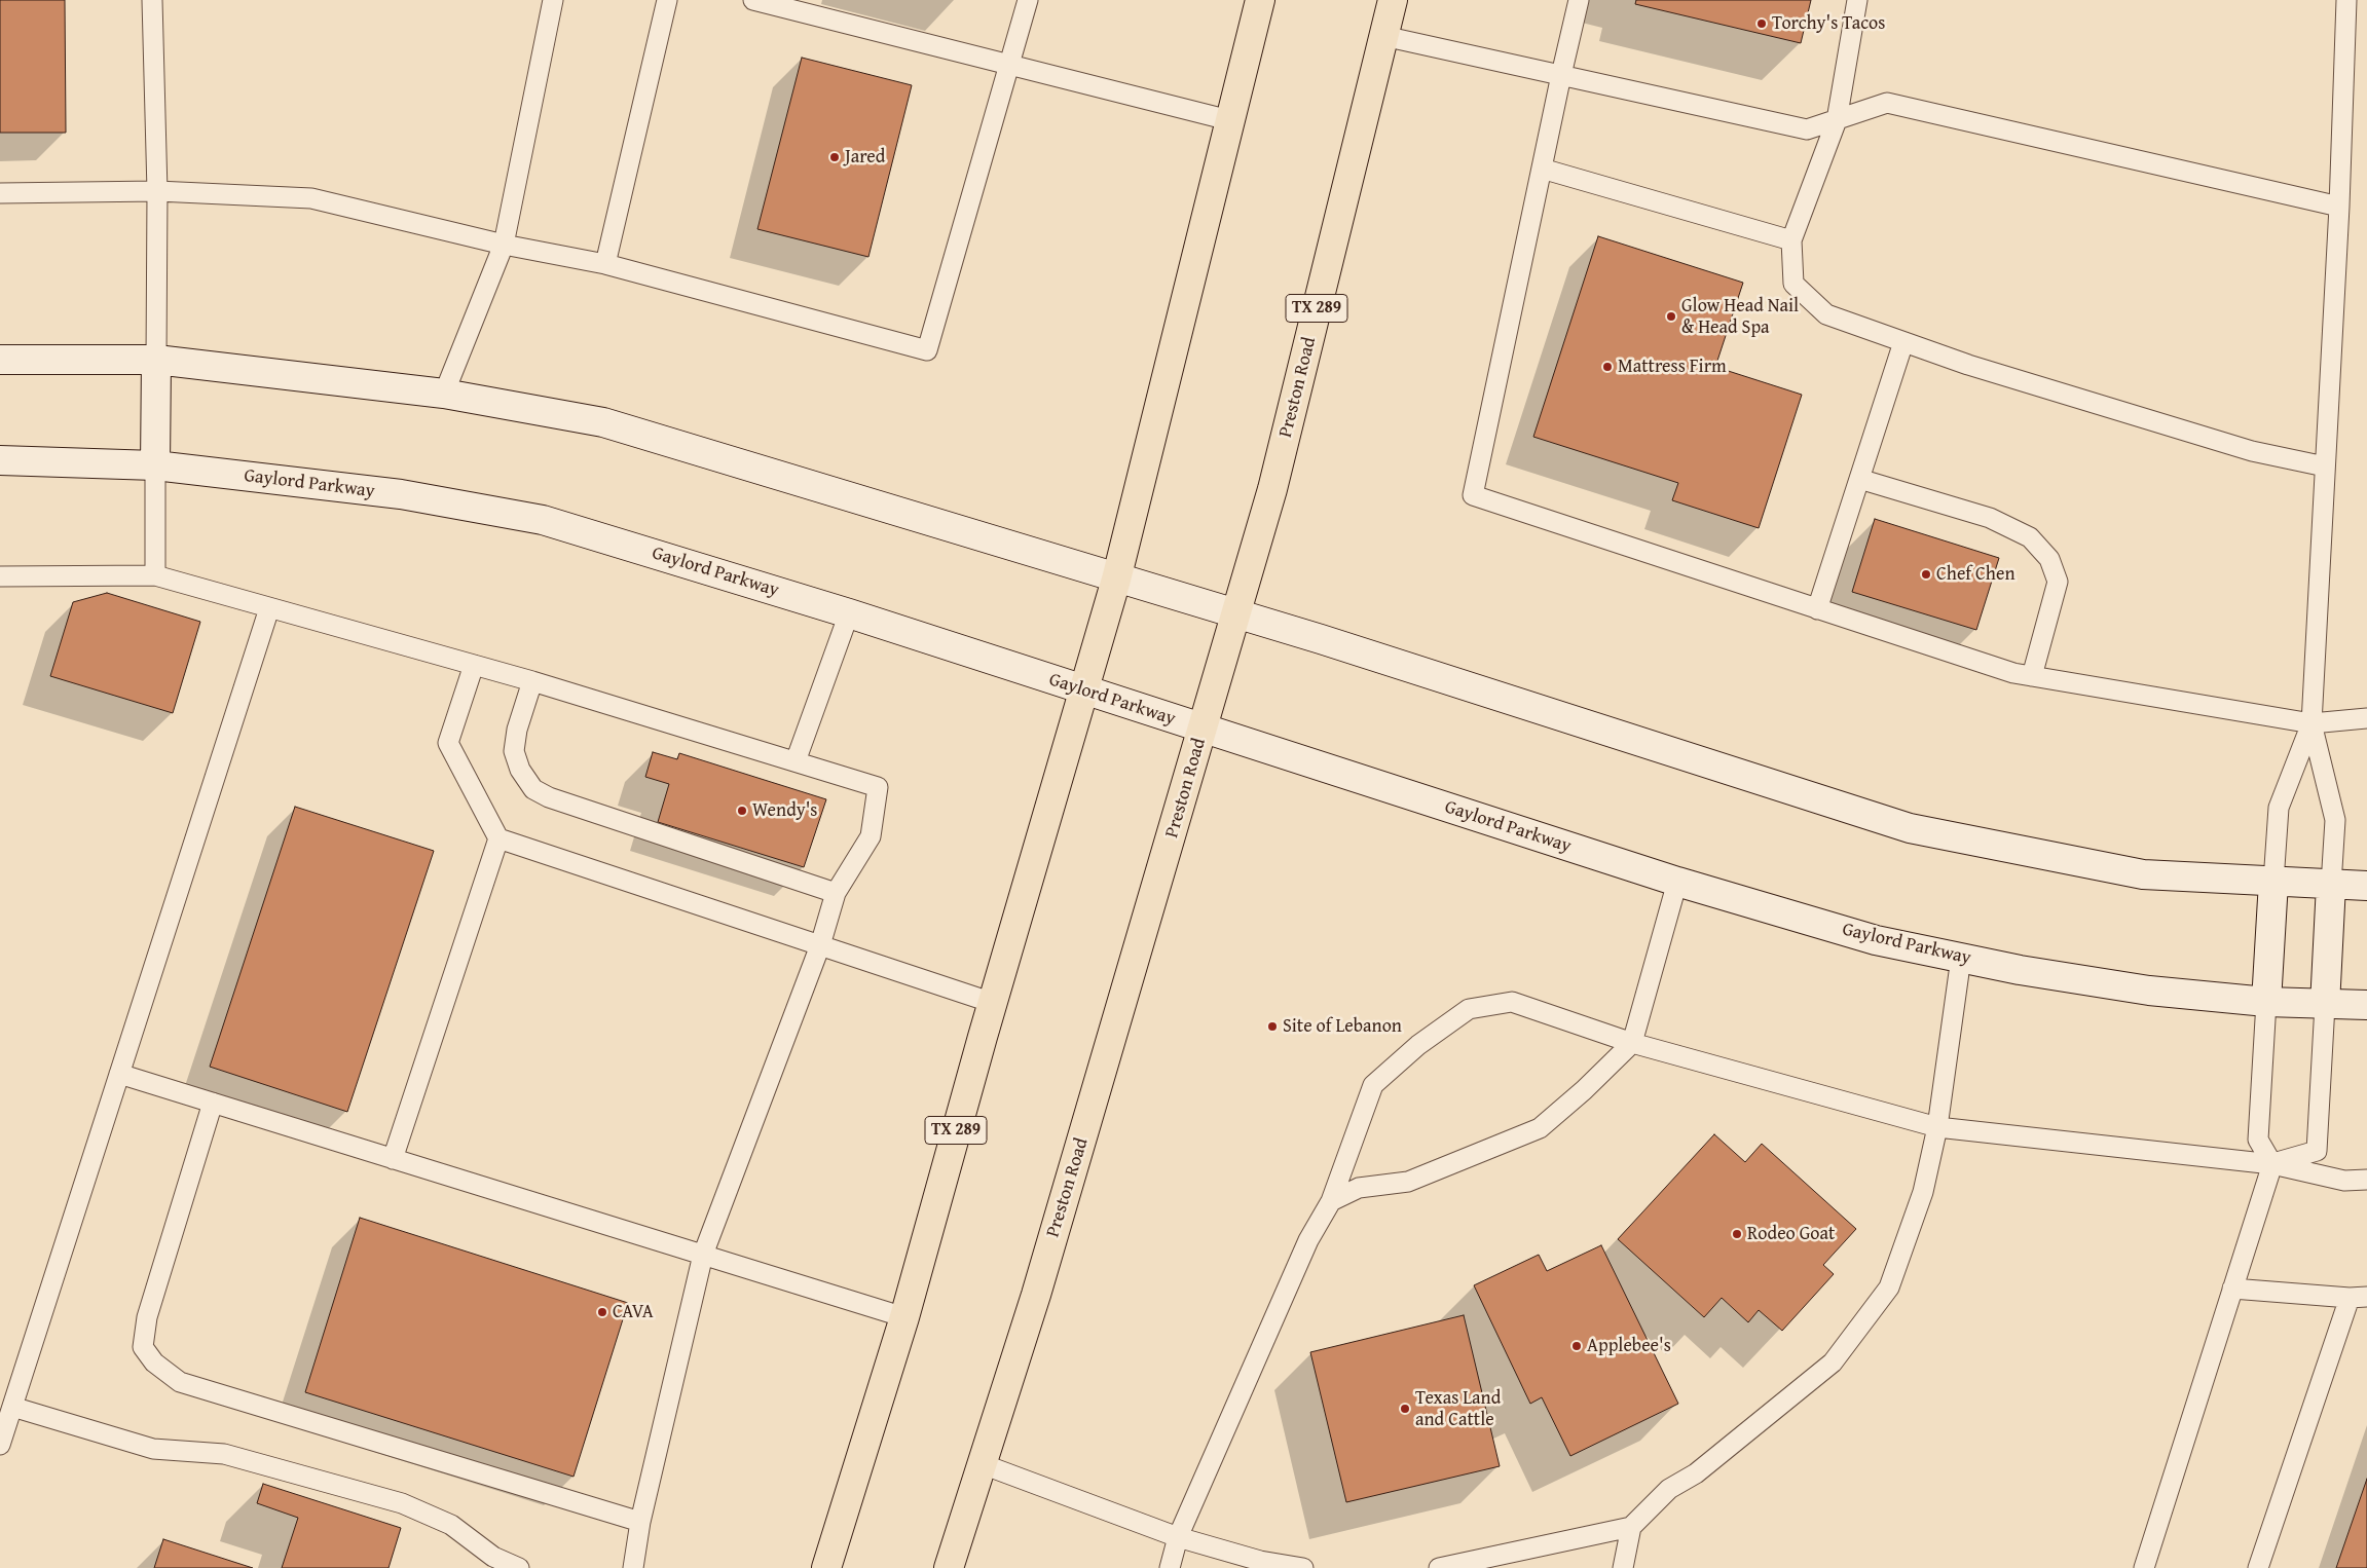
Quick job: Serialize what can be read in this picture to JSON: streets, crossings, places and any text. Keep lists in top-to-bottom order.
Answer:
{
  "streets": {
    "main road": ["TX 289", "Preston Road"],
    "street": ["Gaylord Parkway"]
  },
  "crossings": [
    ["TX 289", "Gaylord Parkway"],
    ["Preston Road", "Gaylord Parkway"]
  ],
  "places": [
    "Torchy's Tacos",
    "Jared",
    "Glow Head Nail & Head Spa",
    "Mattress Firm",
    "Chef Chen",
    "Wendy's",
    "Site of Lebanon",
    "Rodeo Goat",
    "CAVA",
    "Applebee's",
    "Texas Land and Cattle"
  ]
}
